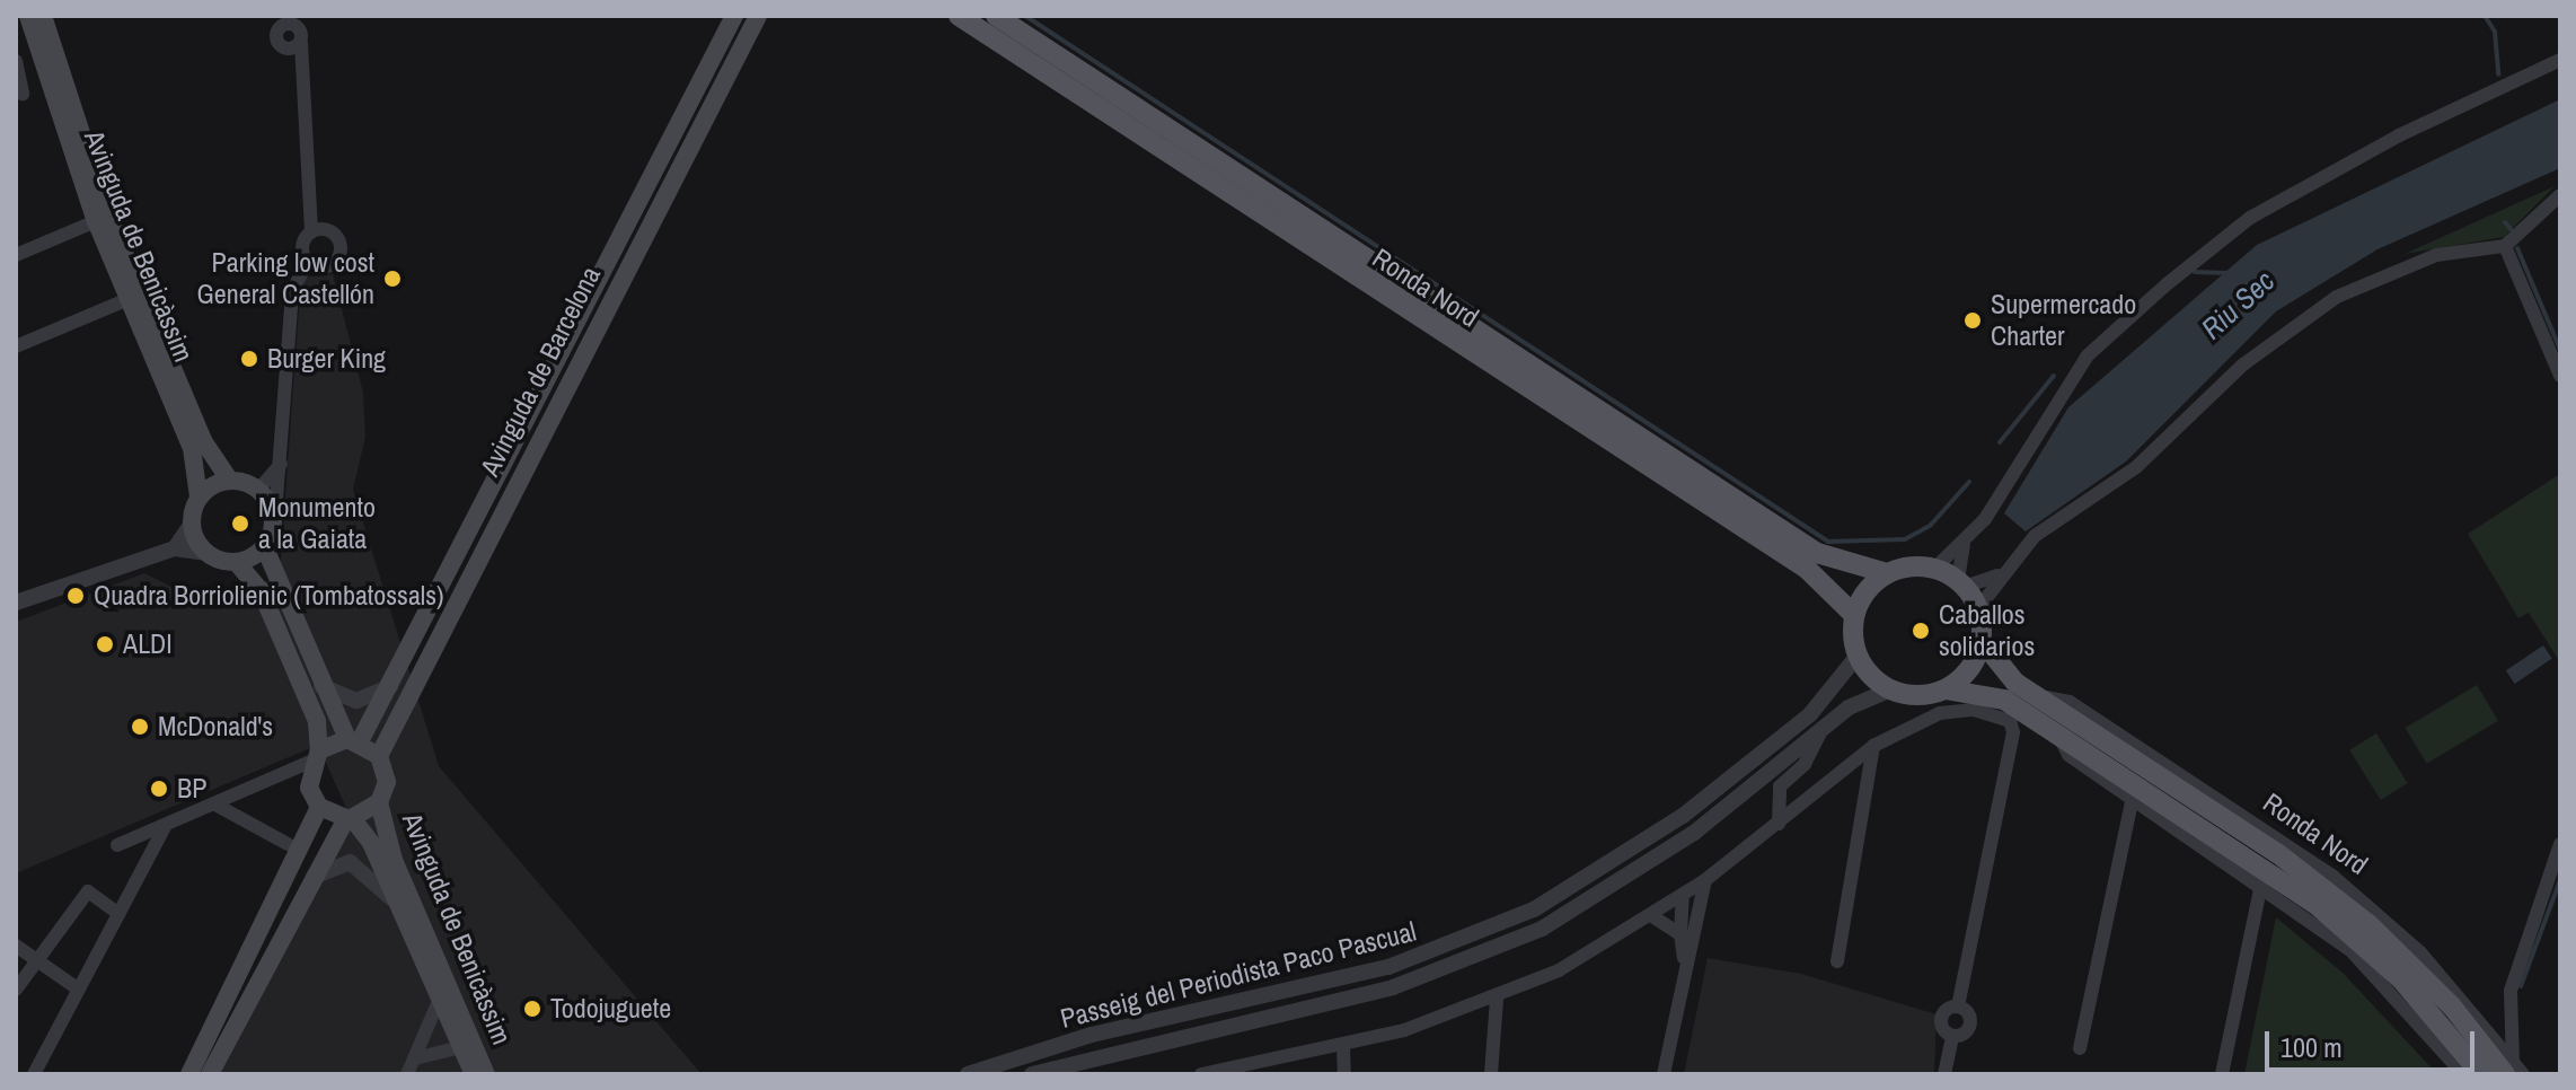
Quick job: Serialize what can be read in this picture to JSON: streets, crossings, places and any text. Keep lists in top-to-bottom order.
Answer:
{
  "streets": {
    "main road": ["Avinguda de Benicàssim", "Ronda Nord", "Avinguda de Barcelona"],
    "street": ["Passeig del Periodista Paco Pascual"]
  },
  "crossings": [
    ["Avinguda de Benicàssim", "Avinguda de Barcelona"],
    ["Ronda Nord", "Passeig del Periodista Paco Pascual"]
  ],
  "water": ["Riu Sec"],
  "places": [
    "Parking low cost General Castellón",
    "Supermercado Charter",
    "Burger King",
    "Monumento a la Gaiata",
    "Quadra Borriolienic (Tombatossals)",
    "Caballos solidarios",
    "ALDI",
    "McDonald's",
    "BP",
    "Todojuguete"
  ],
  "scale_bar": "100 m"
}
